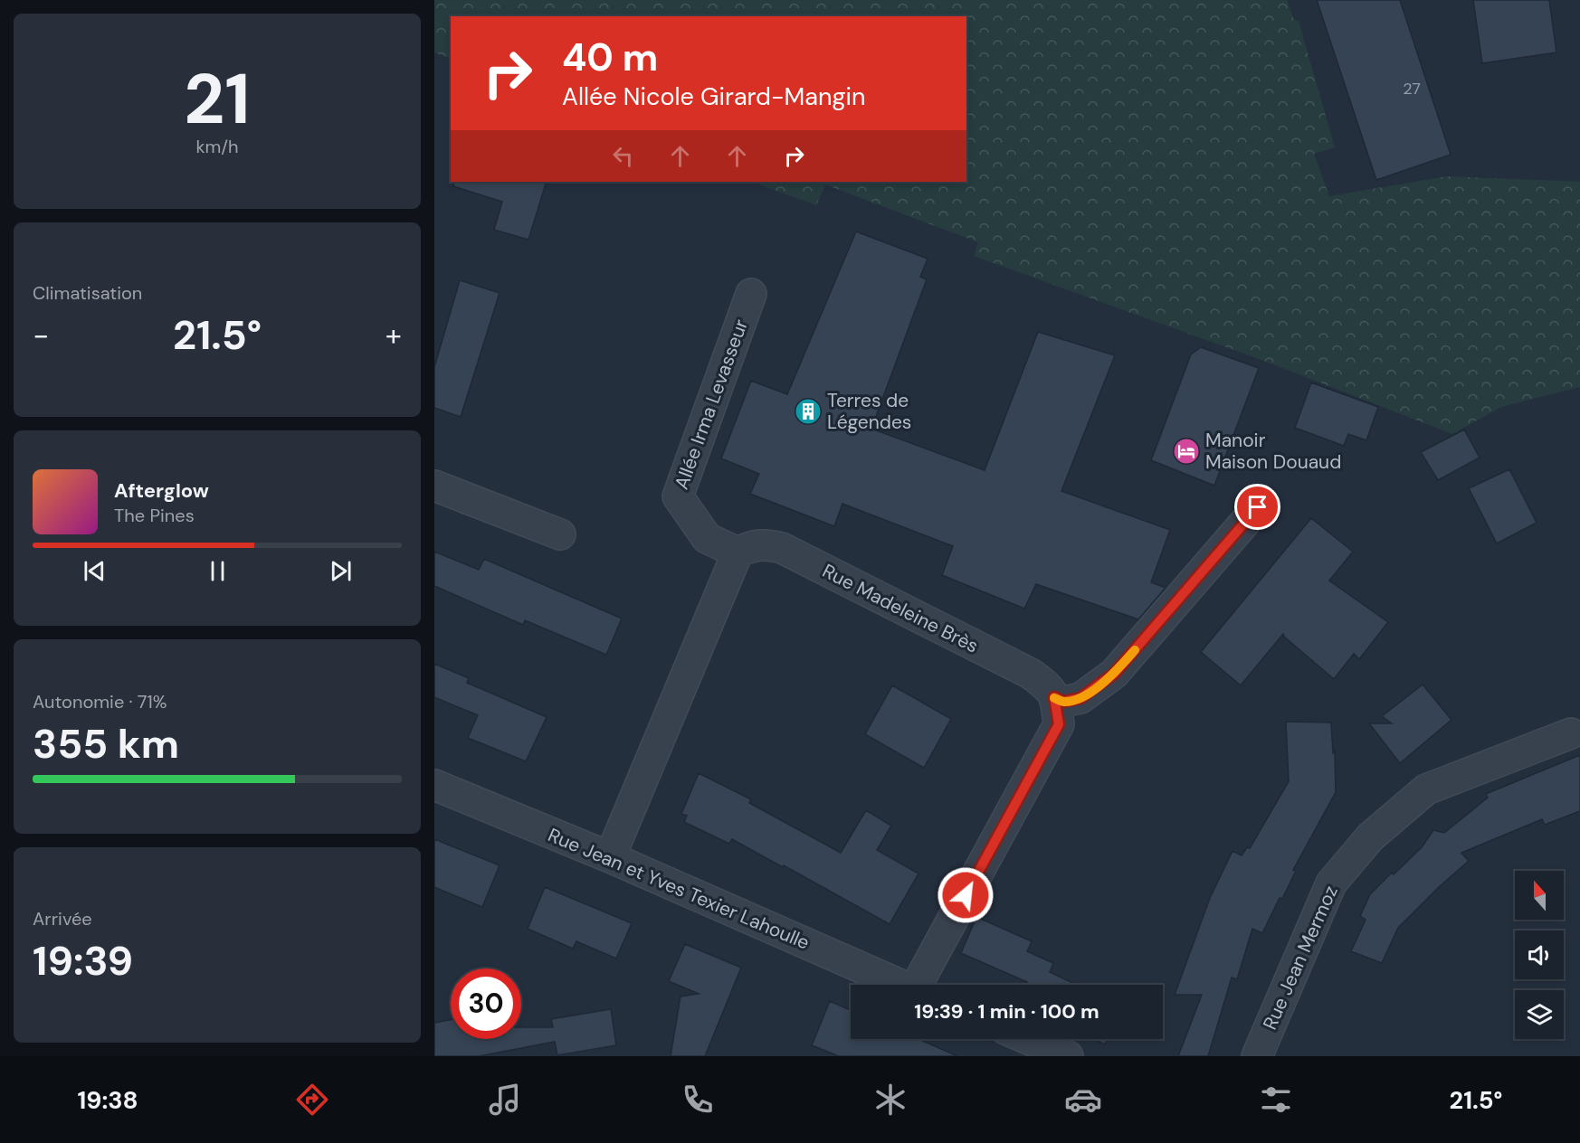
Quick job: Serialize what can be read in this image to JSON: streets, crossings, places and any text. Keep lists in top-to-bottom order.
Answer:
{
  "streets": {
    "street": [
      "Allée Irma Levasseur",
      "Rue Madeleine Brès",
      "Rue Jean et Yves Texier Lahoulle",
      "Rue Jean Mermoz"
    ]
  },
  "crossings": [
    ["Allée Irma Levasseur", "Rue Madeleine Brès"]
  ],
  "places": {
    "building": ["Terres de Légendes"],
    "hotel": ["Manoir Maison Douaud"]
  },
  "house_numbers": ["27"],
  "north": "top",
  "page": {
    "tile": [
      ["21", "km/h"],
      "Climatisation",
      ["Autonomie · 71%", "355 km"],
      ["Arrivée", "19:39"]
    ],
    "turn": ["40 m", "Allée Nicole Girard-Mangin"],
    "heat": ["−", "21.5°", "+"],
    "song": ["Afterglow", "The Pines"],
    "limit": "30",
    "trip": "19:39 · 1 min · 100 m",
    "tabs": ["19:38", "21.5°"]
  }
}
